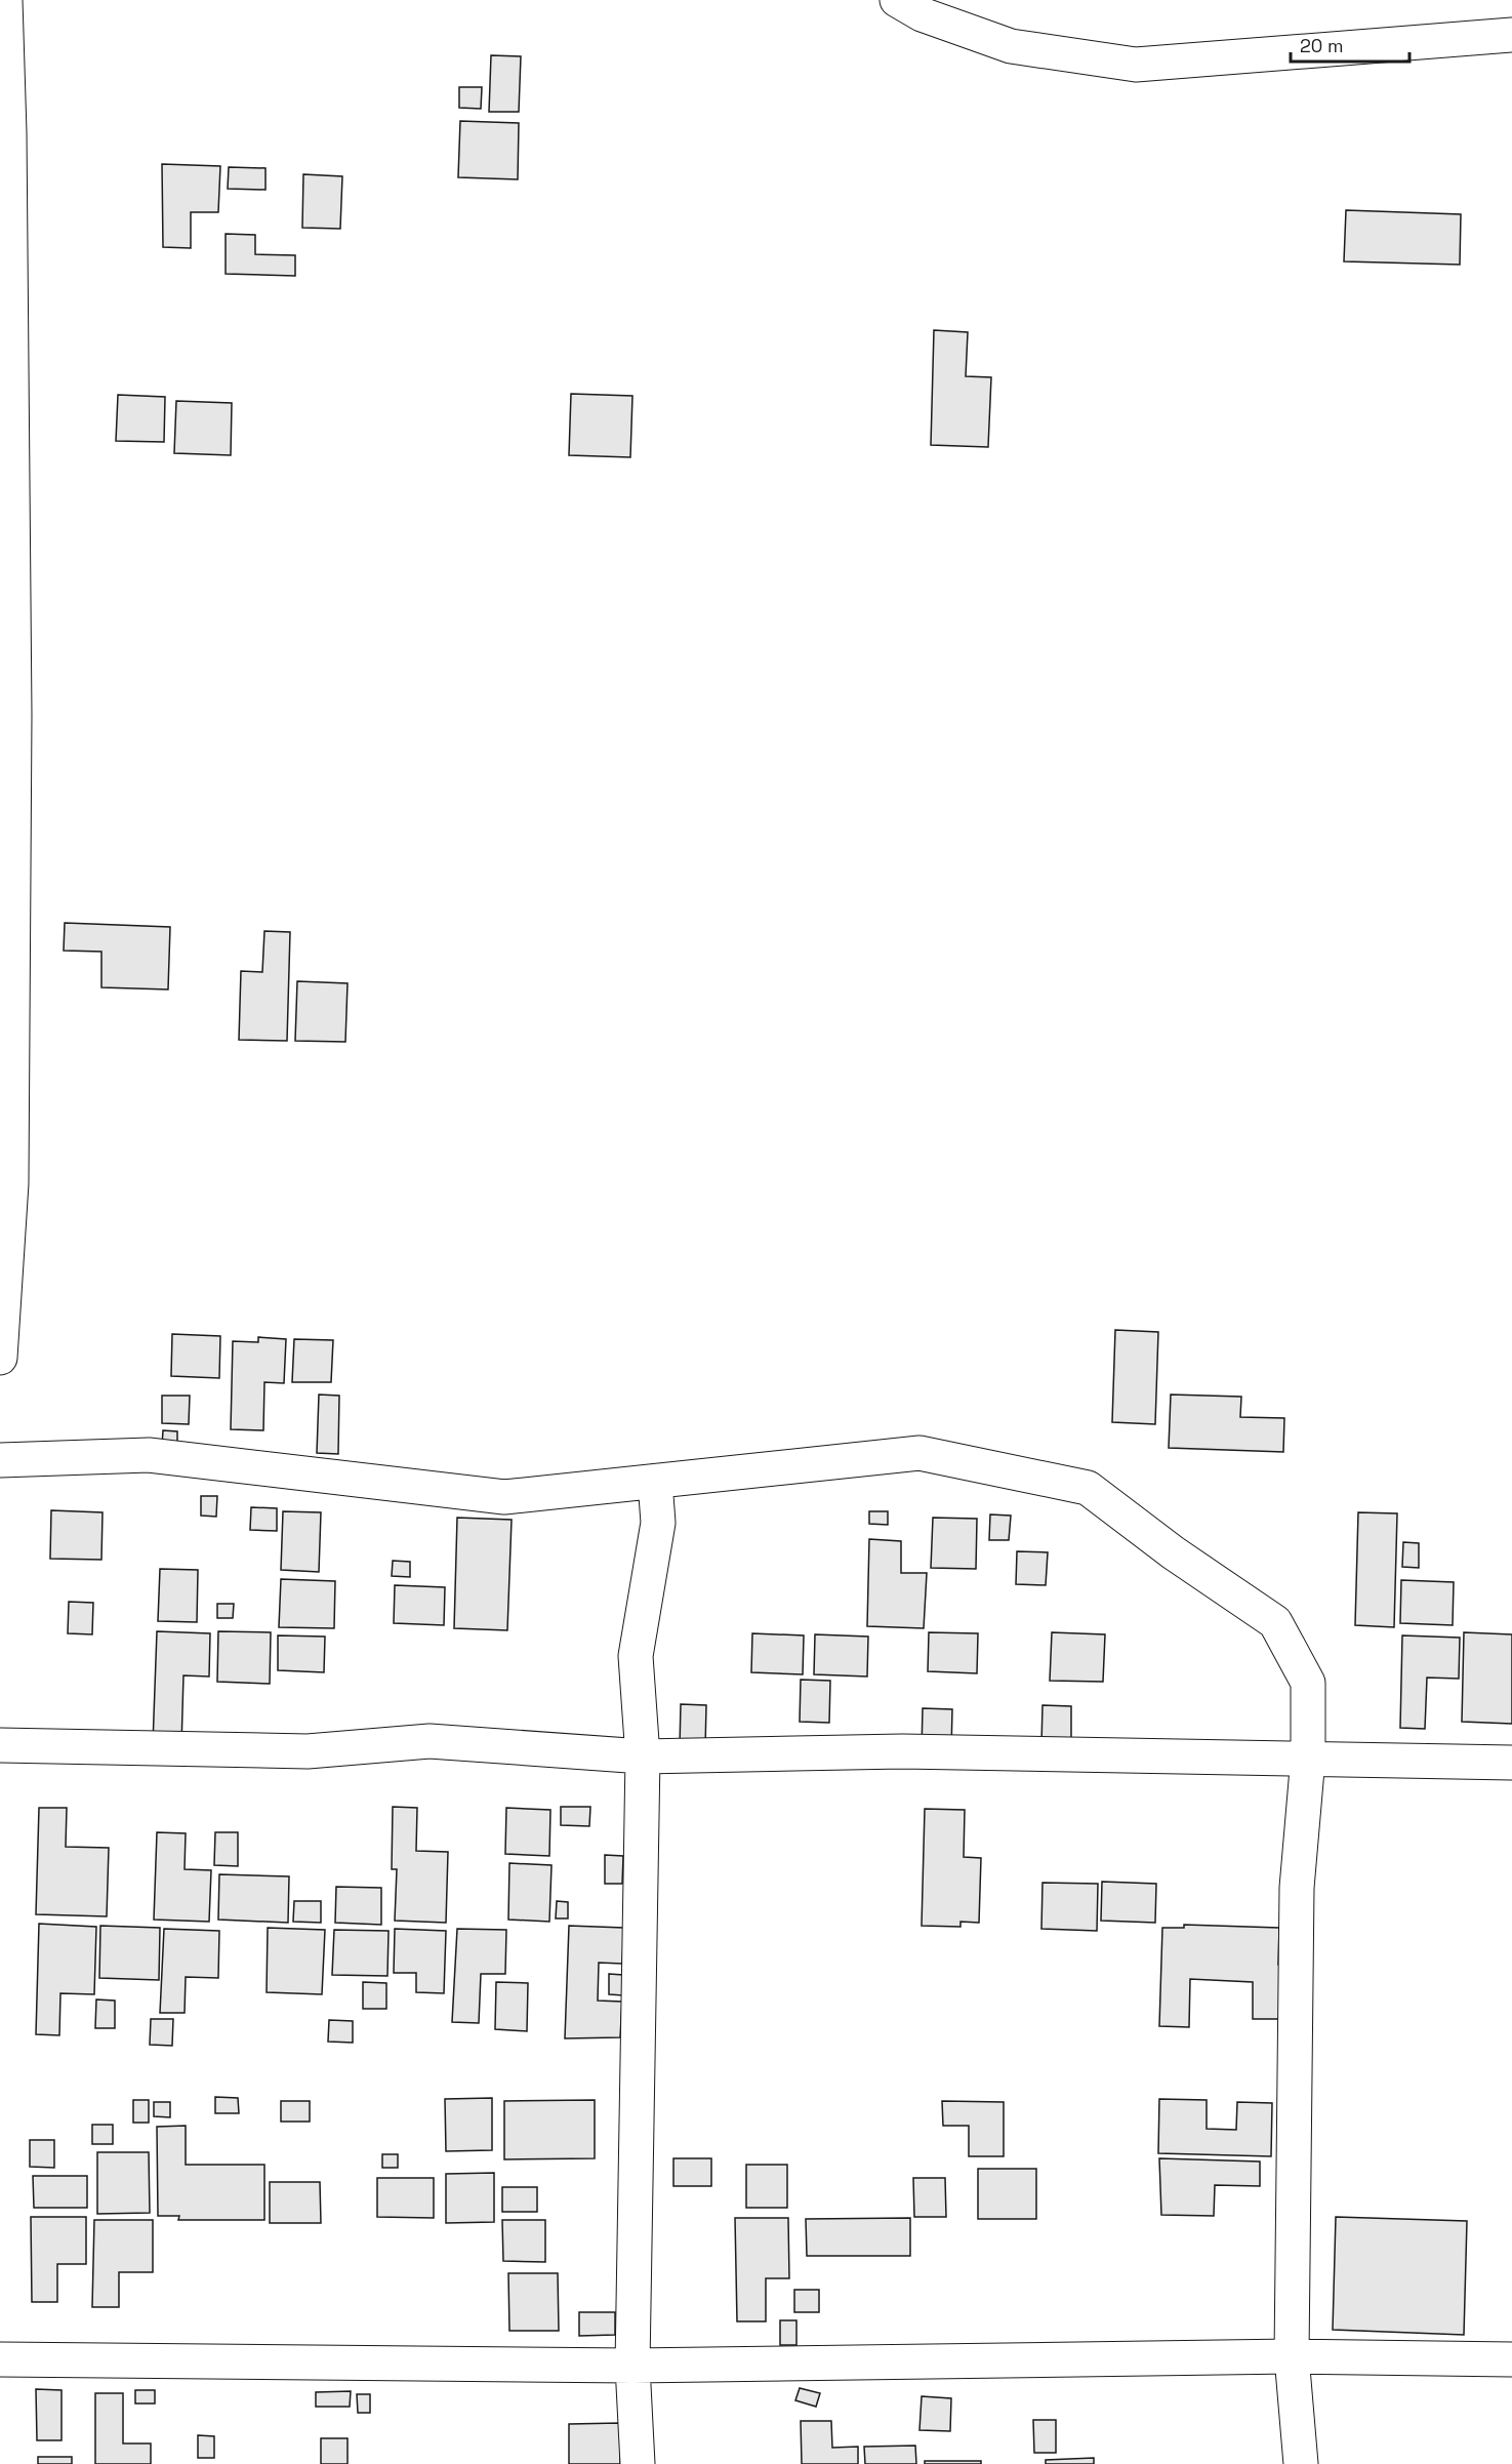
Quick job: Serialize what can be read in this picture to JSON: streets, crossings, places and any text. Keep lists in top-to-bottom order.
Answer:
{
  "scale_bar": "20 m"
}
